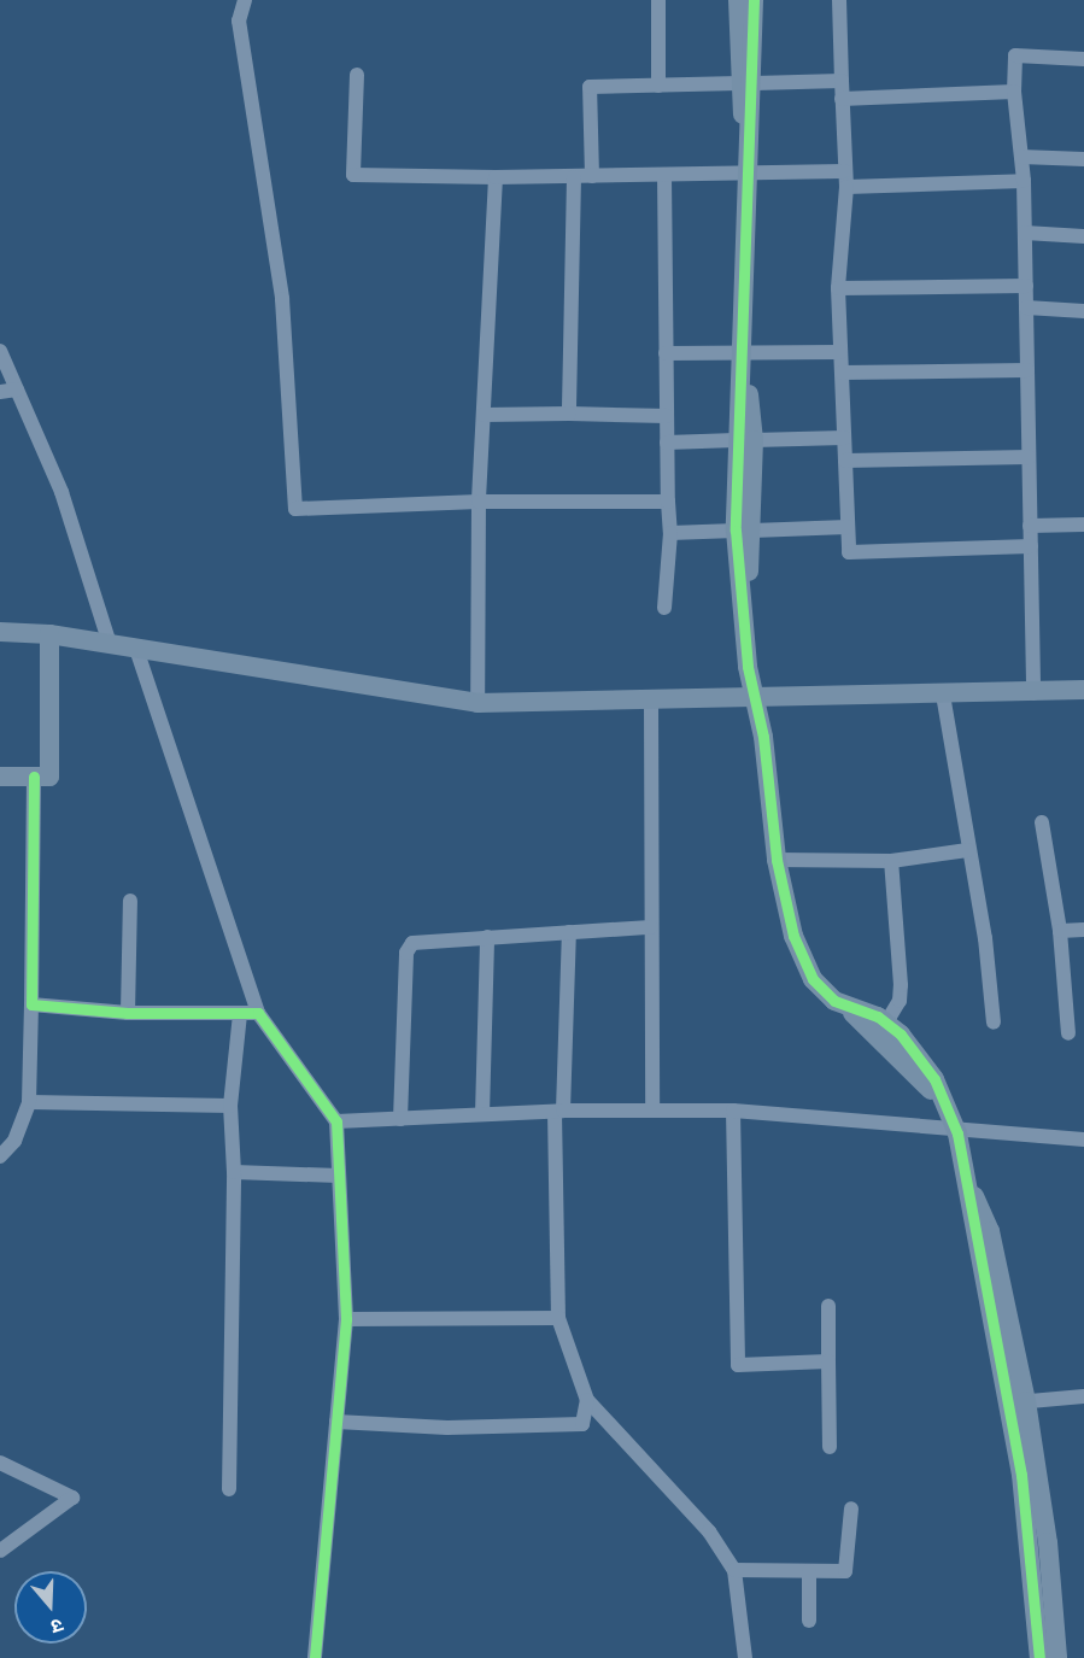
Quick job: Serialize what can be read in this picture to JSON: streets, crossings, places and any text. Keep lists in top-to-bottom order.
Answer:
{
  "north": "bottom"
}
